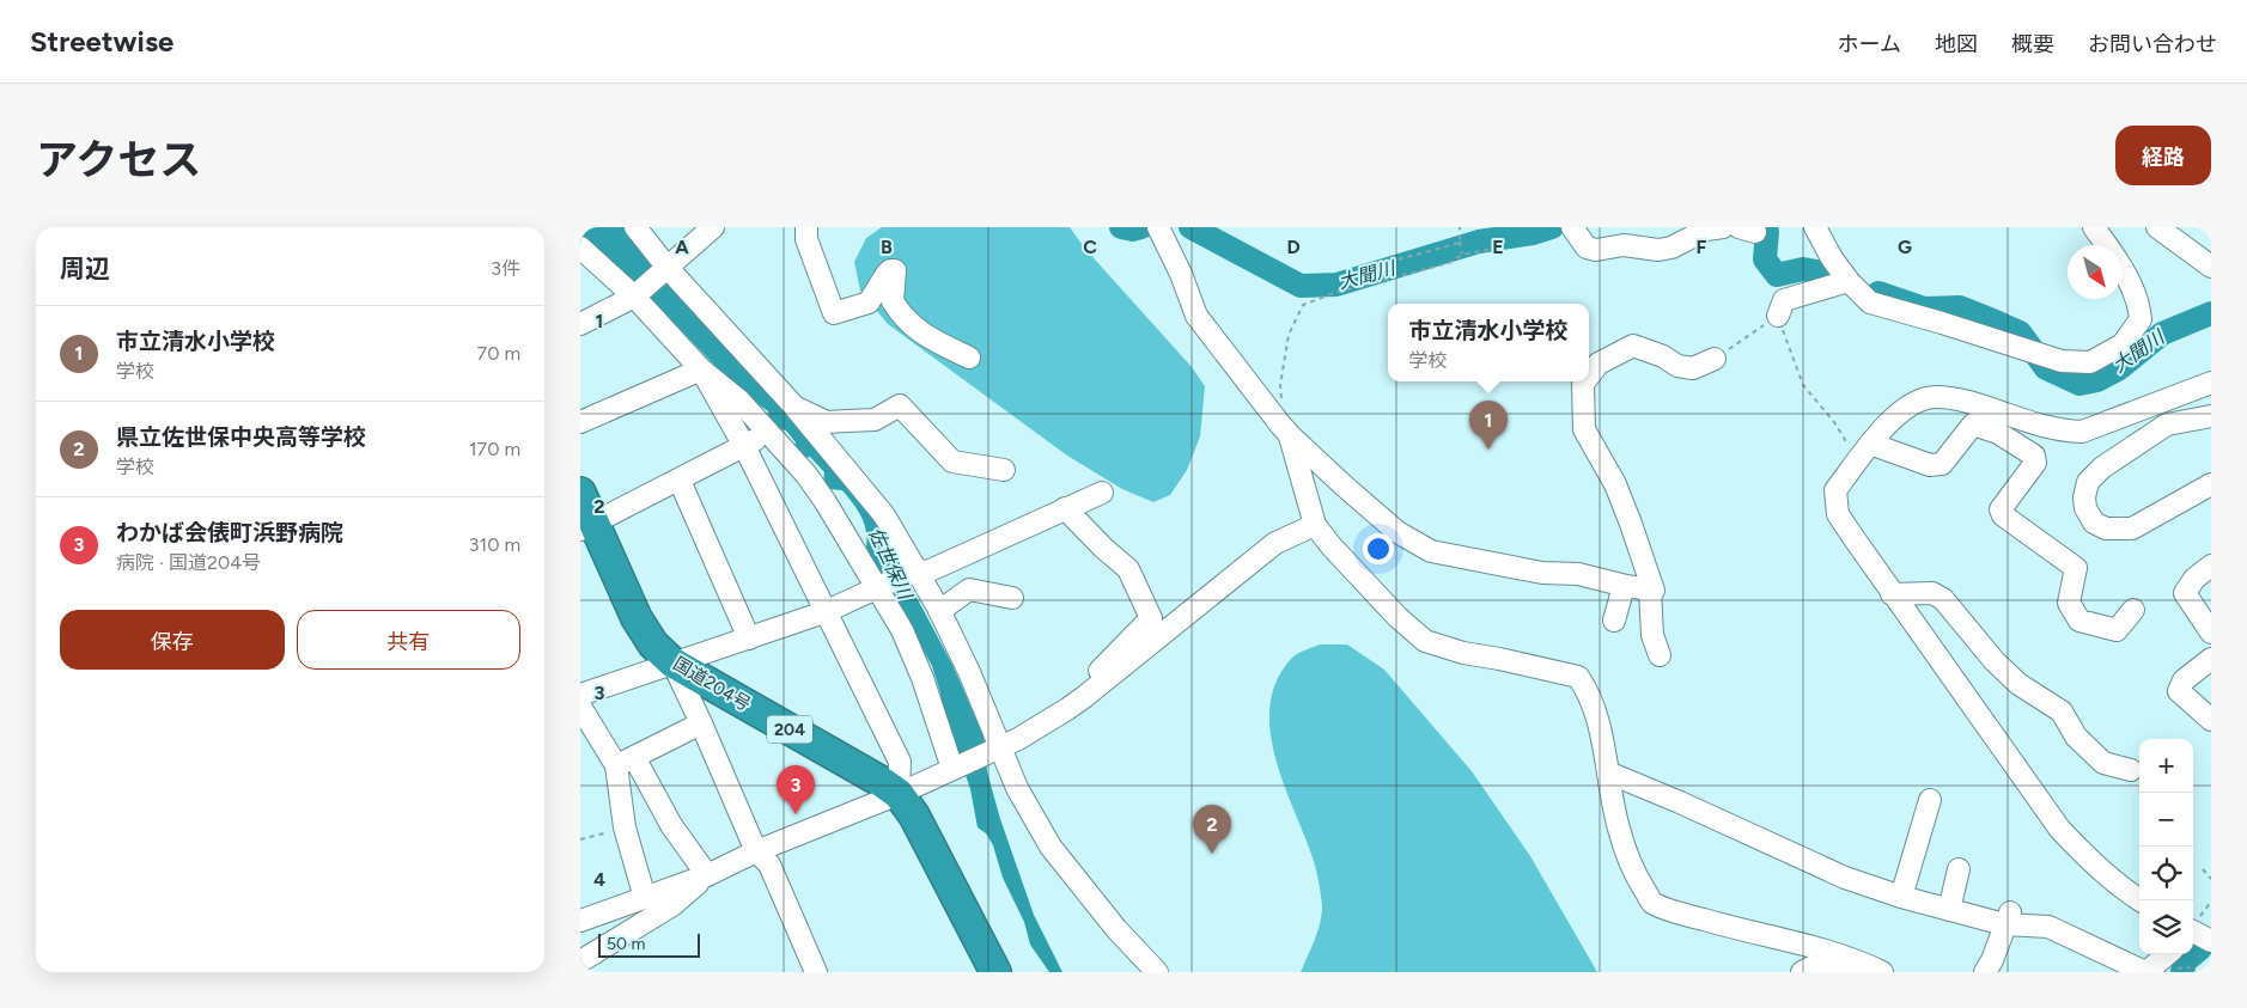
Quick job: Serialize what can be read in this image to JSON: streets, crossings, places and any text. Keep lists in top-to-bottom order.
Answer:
{
  "streets": {
    "highway": ["国道204号", "204"]
  },
  "water": ["大聞川", "佐世保川"],
  "scale_bar": "50 m",
  "north": "bottom right",
  "page": {
    "header": "Streetwise",
    "nav": [
      "ホーム",
      "地図",
      "概要",
      "お問い合わせ"
    ],
    "title": "アクセス",
    "buttons": [
      "経路",
      ["保存", "共有"]
    ],
    "heading": ["周辺", "3件"],
    "popup": ["市立清水小学校", "学校"],
    "list": [
      {
        "mark": "1",
        "name": "市立清水小学校",
        "note": "学校",
        "value": "70 m"
      },
      {
        "mark": "2",
        "name": "県立佐世保中央高等学校",
        "note": "学校",
        "value": "170 m"
      },
      {
        "mark": "3",
        "name": "わかば会俵町浜野病院",
        "note": "病院 · 国道204号",
        "value": "310 m"
      }
    ],
    "pins": ["1", "3", "2"],
    "map_buttons": ["+", "−"],
    "scale": "50 m"
  },
  "grid": {
    "columns": [
      "A",
      "B",
      "C",
      "D",
      "E",
      "F",
      "G"
    ],
    "rows": [
      "1",
      "2",
      "3",
      "4"
    ]
  }
}
